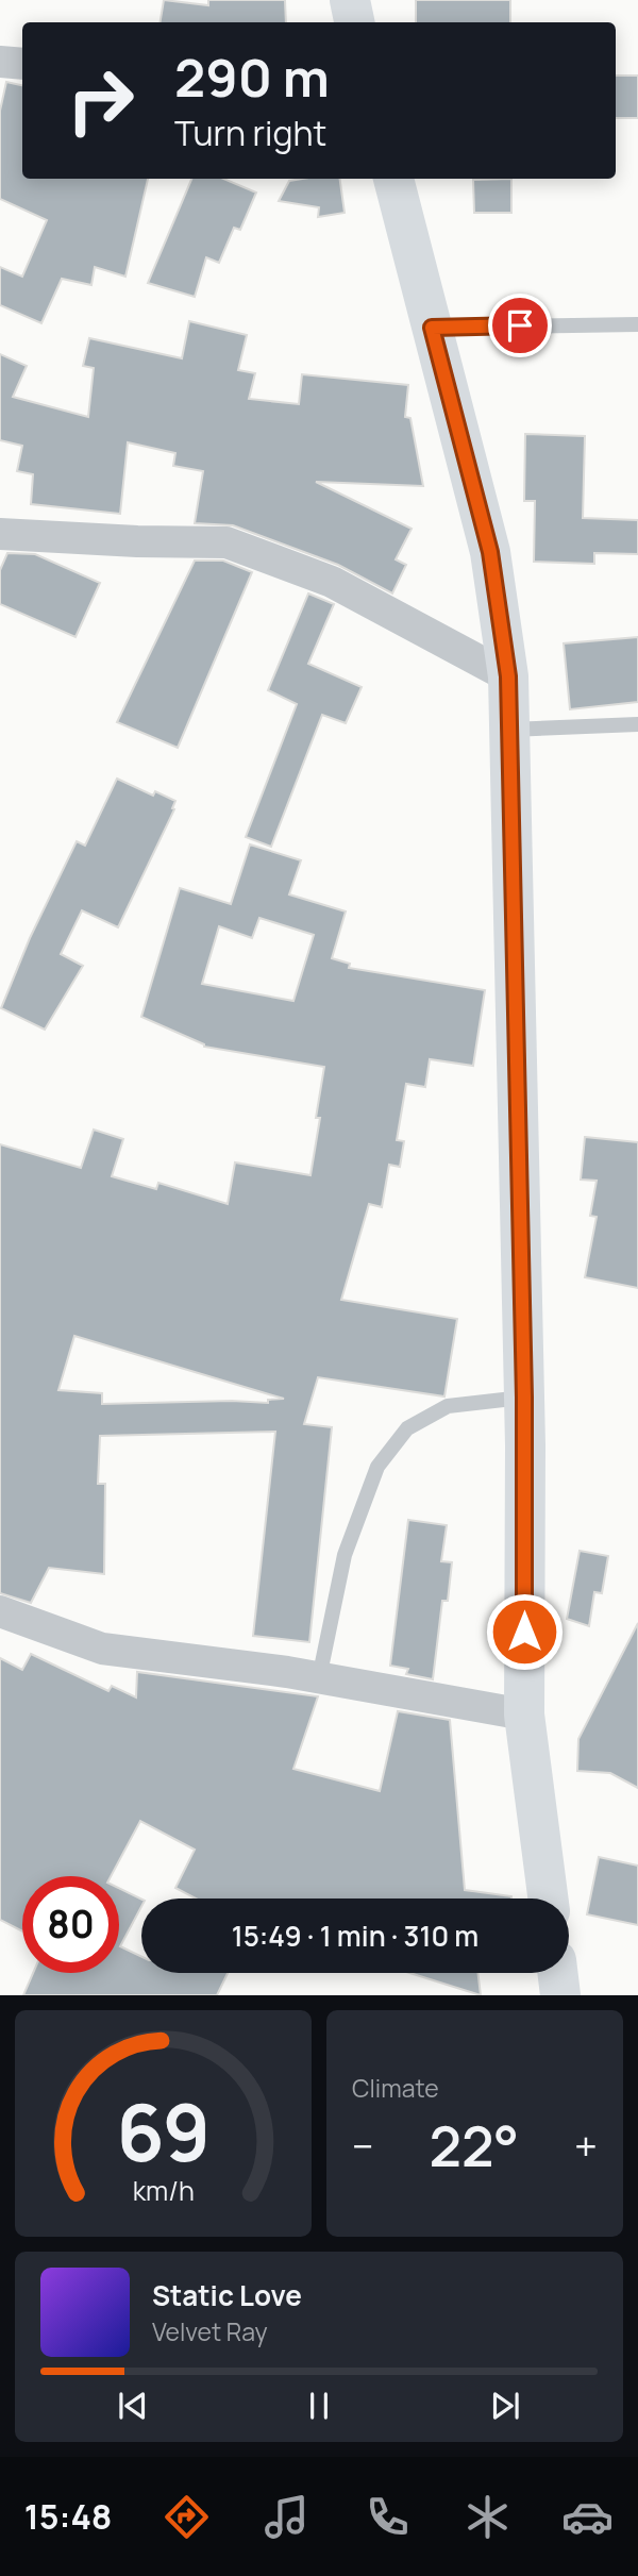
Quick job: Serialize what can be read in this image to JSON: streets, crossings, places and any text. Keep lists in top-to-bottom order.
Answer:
{
  "page": {
    "turn": ["290 m", "Turn right"],
    "limit": "80",
    "trip": "15:49 · 1 min · 310 m",
    "tile": "Climate",
    "heat": ["−", "22°", "+"],
    "song": ["Static Love", "Velvet Ray"],
    "tabs": "15:48",
    "gauge": ["69", "km/h"]
  }
}
